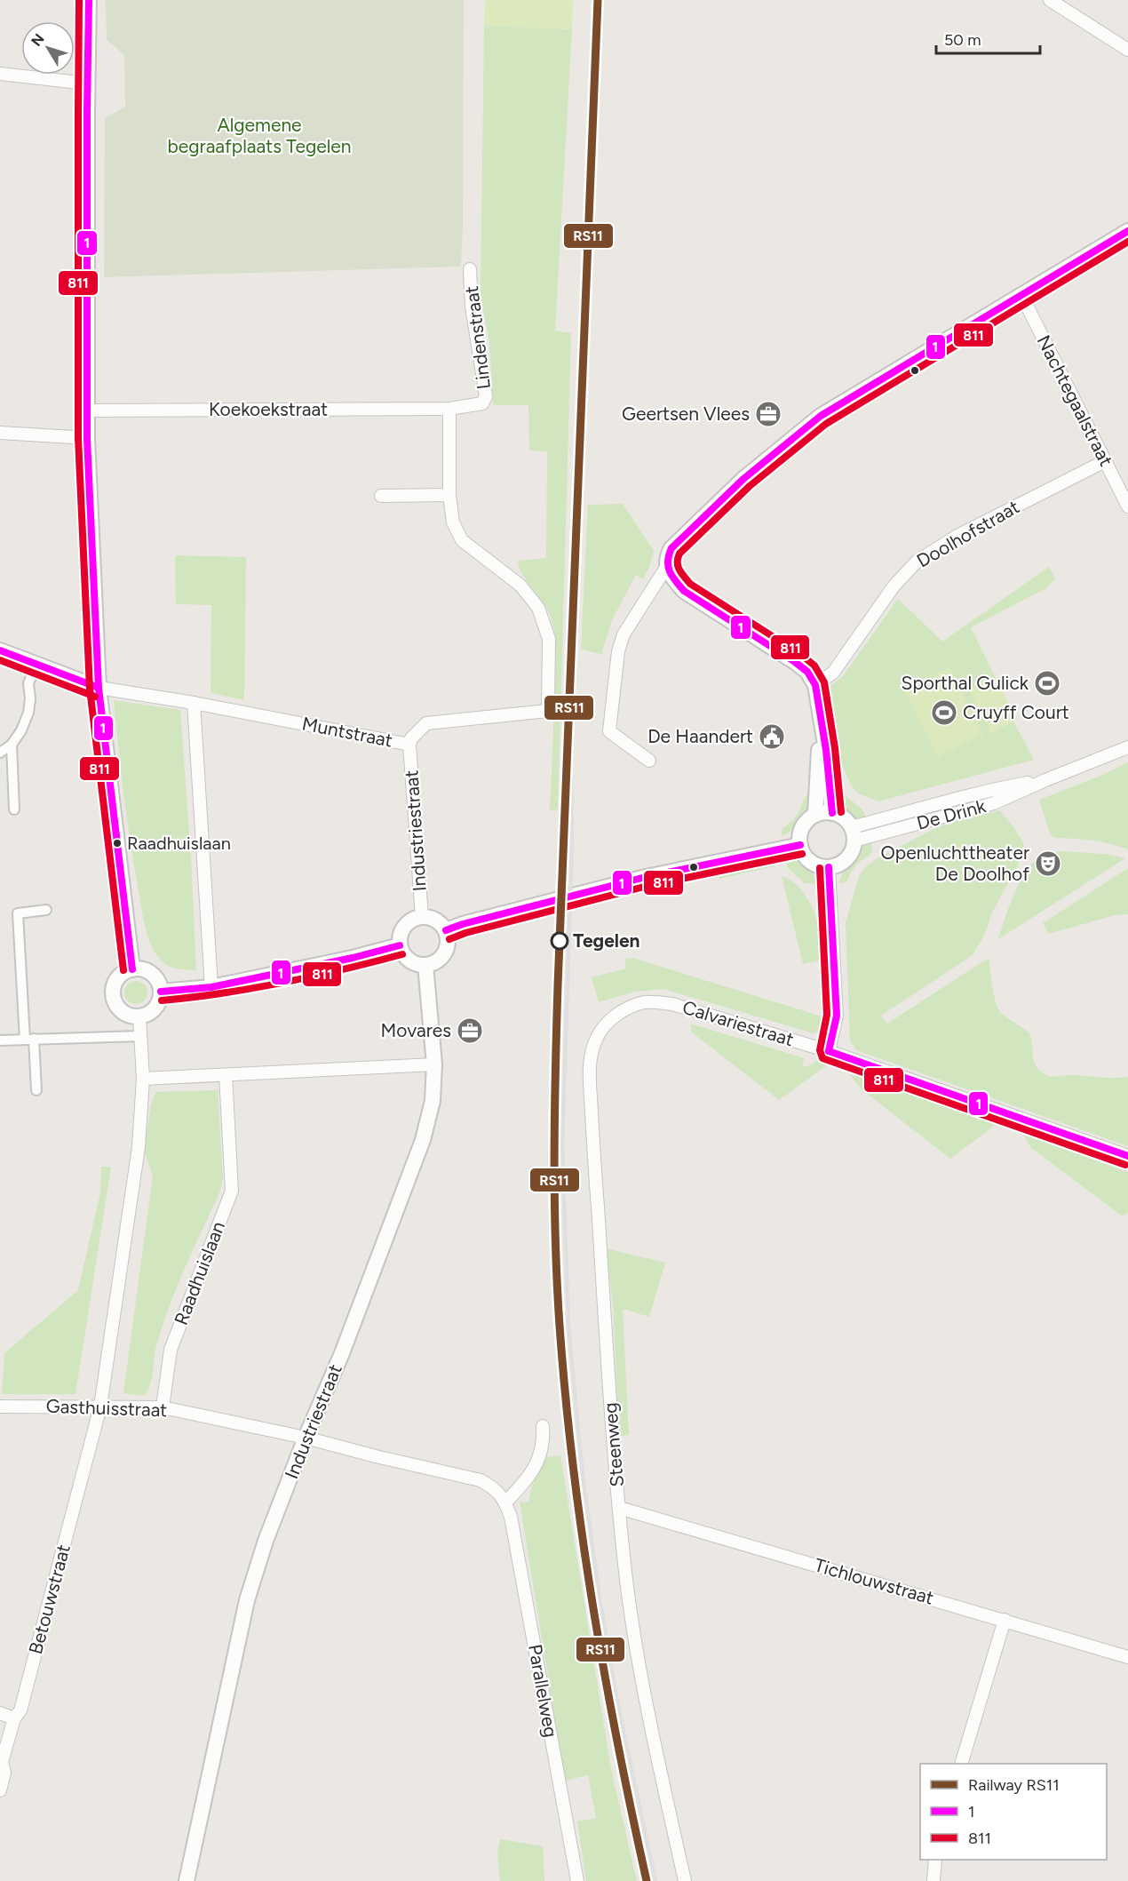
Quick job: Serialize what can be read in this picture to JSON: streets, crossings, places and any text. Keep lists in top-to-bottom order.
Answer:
{
  "streets": {
    "street": [
      "Lindenstraat",
      "Nachtegaalstraat",
      "Koekoekstraat",
      "Doolhofstraat",
      "Muntstraat",
      "De Drink",
      "Industriestraat",
      "Calvariestraat",
      "Raadhuislaan",
      "Gasthuisstraat",
      "Steenweg",
      "Tichlouwstraat",
      "Betouwstraat",
      "Parallelweg"
    ]
  },
  "crossings": [
    ["Lindenstraat", "Koekoekstraat"],
    ["Nachtegaalstraat", "Doolhofstraat"],
    ["Muntstraat", "Industriestraat"],
    ["Industriestraat", "Gasthuisstraat"],
    ["Calvariestraat", "Steenweg"],
    ["Raadhuislaan", "Gasthuisstraat"],
    ["Gasthuisstraat", "Betouwstraat"],
    ["Steenweg", "Tichlouwstraat"]
  ],
  "parks": ["Algemene begraafplaats Tegelen"],
  "places": {
    "office": ["Geertsen Vlees", "Movares"],
    "sports": ["Sporthal Gulick", "Cruyff Court"],
    "public building": ["De Haandert"],
    "other": ["Raadhuislaan", "Tegelen"],
    "theatre": ["Openluchttheater De Doolhof"]
  },
  "lines": ["rail line RS11", "transit line 1", "transit line 811"],
  "legend": ["Railway RS11", "1", "811"],
  "scale_bar": "50 m",
  "north": "top left"
}
